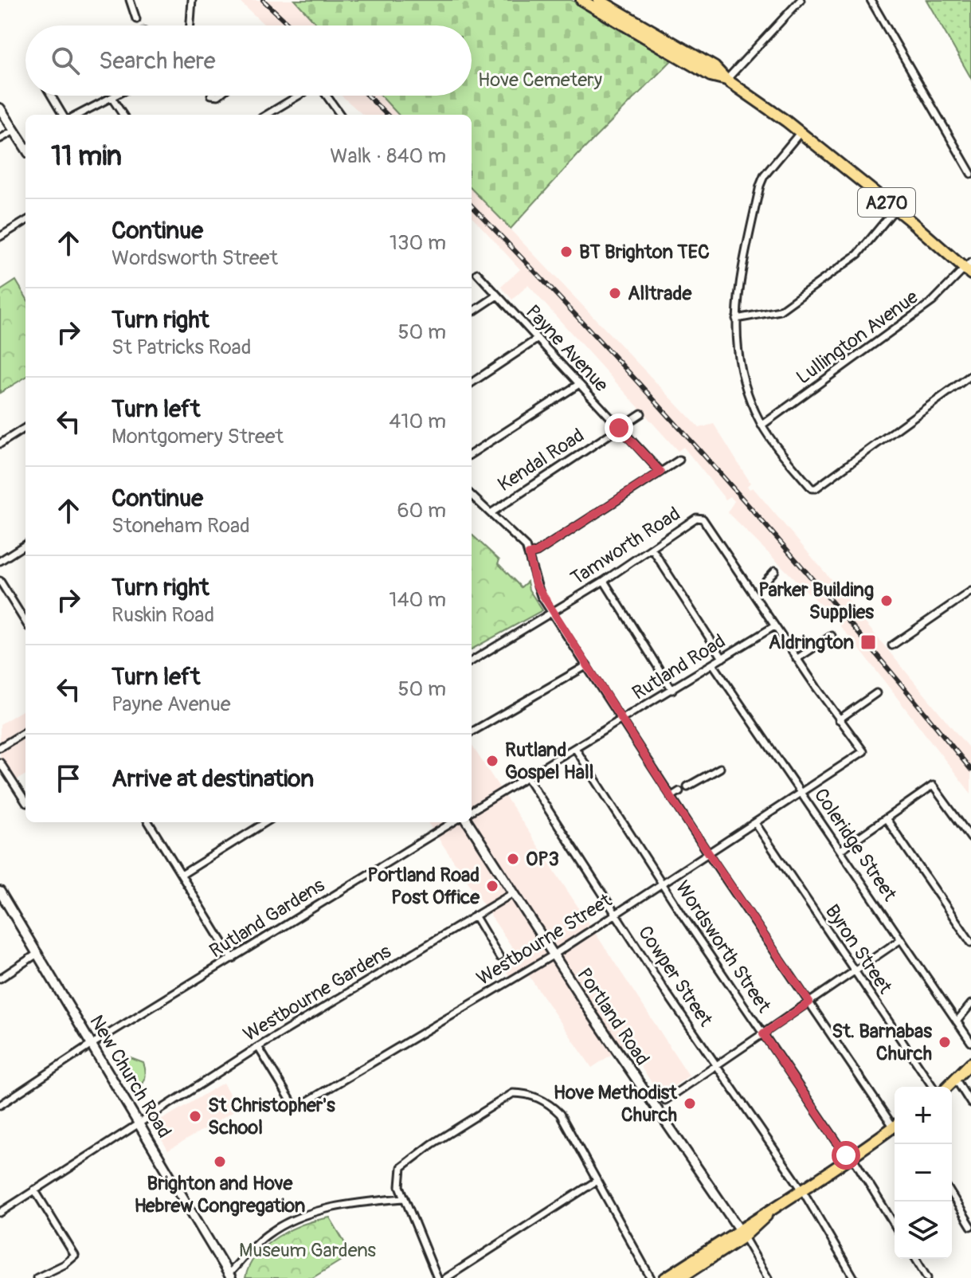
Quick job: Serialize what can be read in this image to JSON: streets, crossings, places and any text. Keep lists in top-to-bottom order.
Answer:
{
  "streets": {
    "main road": ["A270"],
    "street": [
      "Lullington Avenue",
      "Payne Avenue",
      "Kendal Road",
      "Tamworth Road",
      "Rutland Road",
      "Coleridge Street",
      "Rutland Gardens",
      "Westbourne Street",
      "Wordsworth Street",
      "Byron Street",
      "Cowper Street",
      "Westbourne Gardens",
      "Portland Road",
      "New Church Road"
    ]
  },
  "crossings": [
    ["A270", "Lullington Avenue"],
    ["Payne Avenue", "Kendal Road"],
    ["Rutland Road", "Coleridge Street"],
    ["Rutland Road", "Wordsworth Street"],
    ["Rutland Road", "Cowper Street"],
    ["Coleridge Street", "Westbourne Street"],
    ["Rutland Gardens", "New Church Road"],
    ["Westbourne Street", "Wordsworth Street"],
    ["Westbourne Street", "Byron Street"],
    ["Westbourne Street", "Cowper Street"],
    ["Westbourne Street", "Westbourne Gardens"],
    ["Westbourne Street", "Portland Road"],
    ["Westbourne Gardens", "Portland Road"],
    ["Westbourne Gardens", "New Church Road"]
  ],
  "parks": ["Hove Cemetery", "Museum Gardens"],
  "places": {
    "other": [
      "BT Brighton TEC",
      "Alltrade",
      "Parker Building Supplies",
      "Rutland Gospel Hall",
      "OP3",
      "Portland Road Post Office",
      "St. Barnabas Church",
      "Hove Methodist Church",
      "St Christopher's School",
      "Brighton and Hove Hebrew Congregation"
    ],
    "transit": ["Aldrington"]
  },
  "page": {
    "search": "Search here",
    "heading": ["11 min", "Walk · 840 m"],
    "list": [
      ["Continue", "Wordsworth Street", "130 m"],
      ["Turn right", "St Patricks Road", "50 m"],
      ["Turn left", "Montgomery Street", "410 m"],
      ["Continue", "Stoneham Road", "60 m"],
      ["Turn right", "Ruskin Road", "140 m"],
      ["Turn left", "Payne Avenue", "50 m"],
      "Arrive at destination"
    ],
    "map_buttons": ["+", "−"]
  }
}
